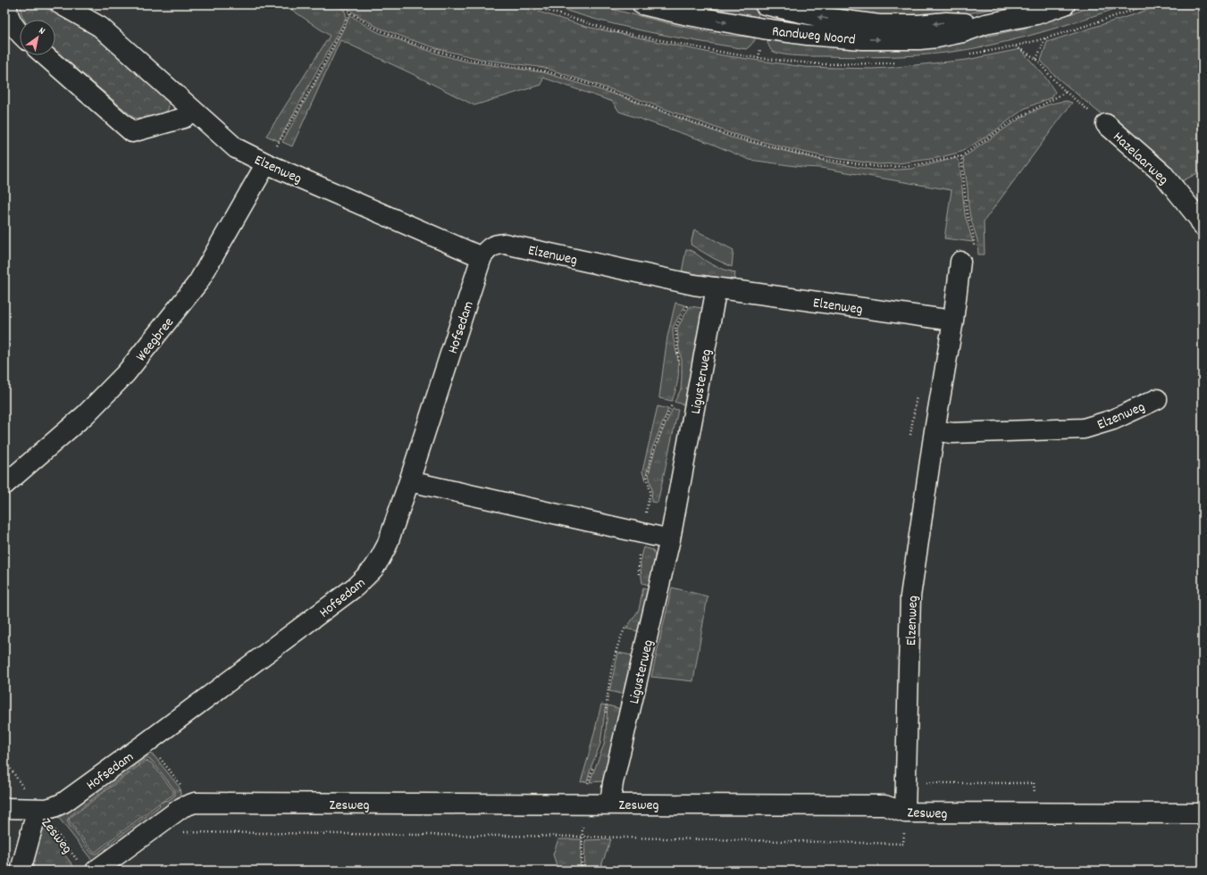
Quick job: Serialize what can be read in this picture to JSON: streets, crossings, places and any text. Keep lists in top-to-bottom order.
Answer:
{
  "streets": {
    "street": [
      "Randweg Noord",
      "Hazelaarweg",
      "Elzenweg",
      "Hofsedam",
      "Weegbree",
      "Ligusterweg",
      "Zesweg"
    ]
  },
  "crossings": [
    ["Elzenweg", "Hofsedam"],
    ["Elzenweg", "Weegbree"],
    ["Elzenweg", "Ligusterweg"],
    ["Elzenweg", "Zesweg"],
    ["Hofsedam", "Zesweg"],
    ["Ligusterweg", "Zesweg"]
  ],
  "north": "top right"
}
